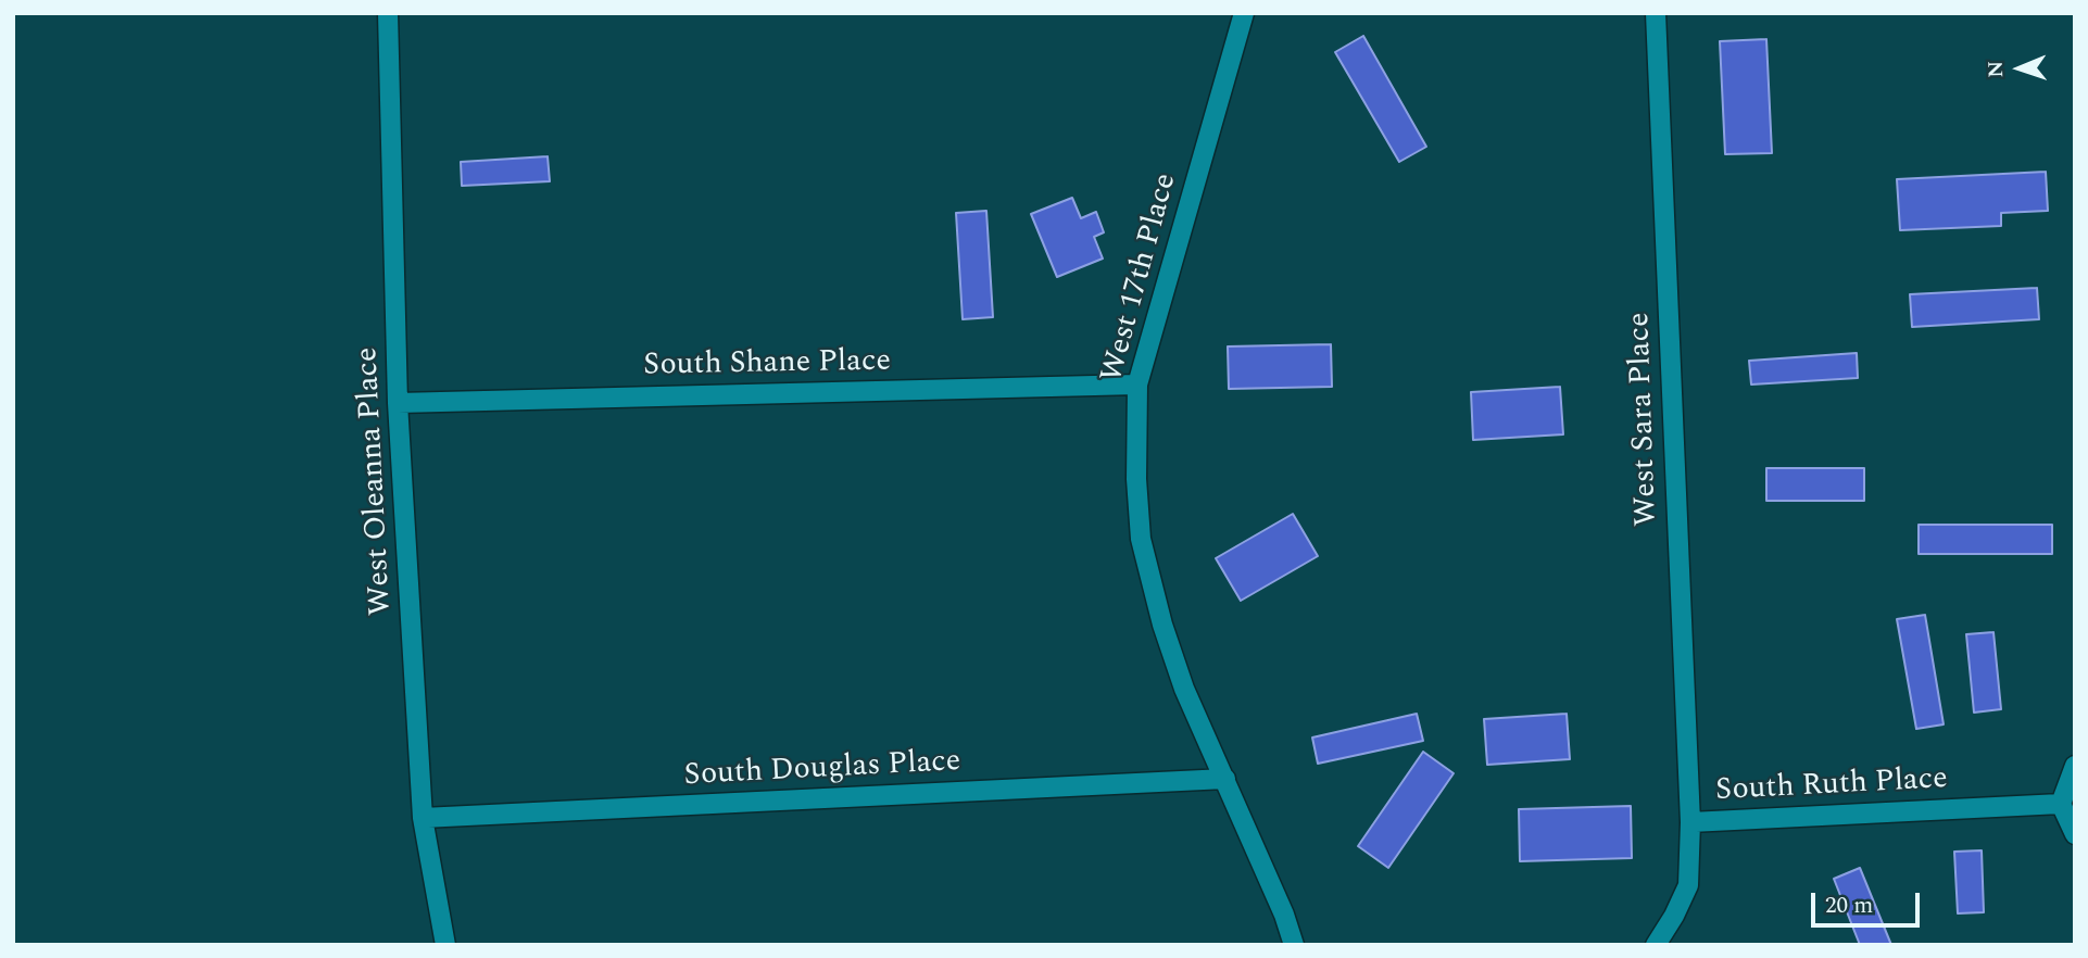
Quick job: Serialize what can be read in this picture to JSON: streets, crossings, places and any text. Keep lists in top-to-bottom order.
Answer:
{
  "streets": {
    "street": [
      "West 17th Place",
      "South Shane Place",
      "West Sara Place",
      "West Oleanna Place",
      "South Douglas Place",
      "South Ruth Place"
    ]
  },
  "crossings": [
    ["West 17th Place", "South Shane Place"],
    ["West 17th Place", "South Douglas Place"],
    ["South Shane Place", "West Oleanna Place"],
    ["West Sara Place", "South Ruth Place"],
    ["West Oleanna Place", "South Douglas Place"]
  ],
  "scale_bar": "20 m",
  "north": "left"
}
